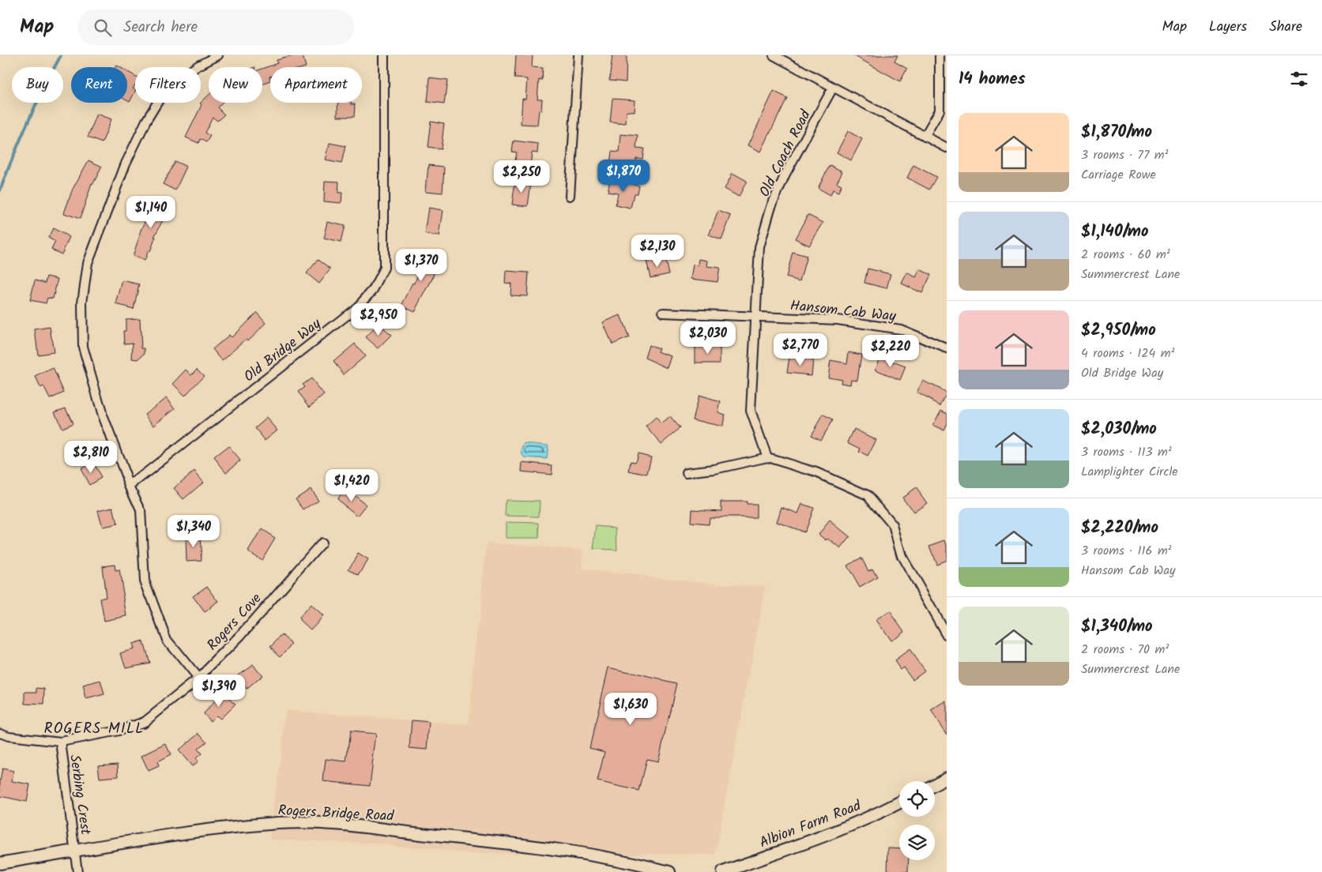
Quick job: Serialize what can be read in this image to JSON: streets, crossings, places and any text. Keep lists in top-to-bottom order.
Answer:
{
  "streets": {
    "street": [
      "Old Coach Road",
      "Hansom Cab Way",
      "Old Bridge Way",
      "Rogers Cove",
      "Serbing Crest",
      "Rogers Bridge Road",
      "Albion Farm Road"
    ]
  },
  "crossings": [
    ["Old Coach Road", "Hansom Cab Way"],
    ["Rogers Cove", "Serbing Crest"],
    ["Serbing Crest", "Rogers Bridge Road"]
  ],
  "districts": ["ROGERS MILL"],
  "page": {
    "header": "Map",
    "search": "Search here",
    "nav": ["Map", "Layers", "Share"],
    "heading": "14 homes",
    "chip": [
      "Buy",
      "Rent",
      "Filters",
      "New",
      "Apartment"
    ],
    "list": [
      {
        "name": "$1,870/mo",
        "note": "3 rooms · 77 m² · Carriage Rowe"
      },
      {
        "name": "$1,140/mo",
        "note": "2 rooms · 60 m² · Summercrest Lane"
      },
      {
        "name": "$2,950/mo",
        "note": "4 rooms · 124 m² · Old Bridge Way"
      },
      {
        "name": "$2,030/mo",
        "note": "3 rooms · 113 m² · Lamplighter Circle"
      },
      {
        "name": "$2,220/mo",
        "note": "3 rooms · 116 m² · Hansom Cab Way"
      },
      {
        "name": "$1,340/mo",
        "note": "2 rooms · 70 m² · Summercrest Lane"
      }
    ],
    "price": [
      "$1,870",
      "$2,250",
      "$1,140",
      "$2,130",
      "$1,370",
      "$2,950",
      "$2,030",
      "$2,770",
      "$2,220",
      "$2,810",
      "$1,420",
      "$1,340",
      "$1,390",
      "$1,630"
    ]
  }
}
